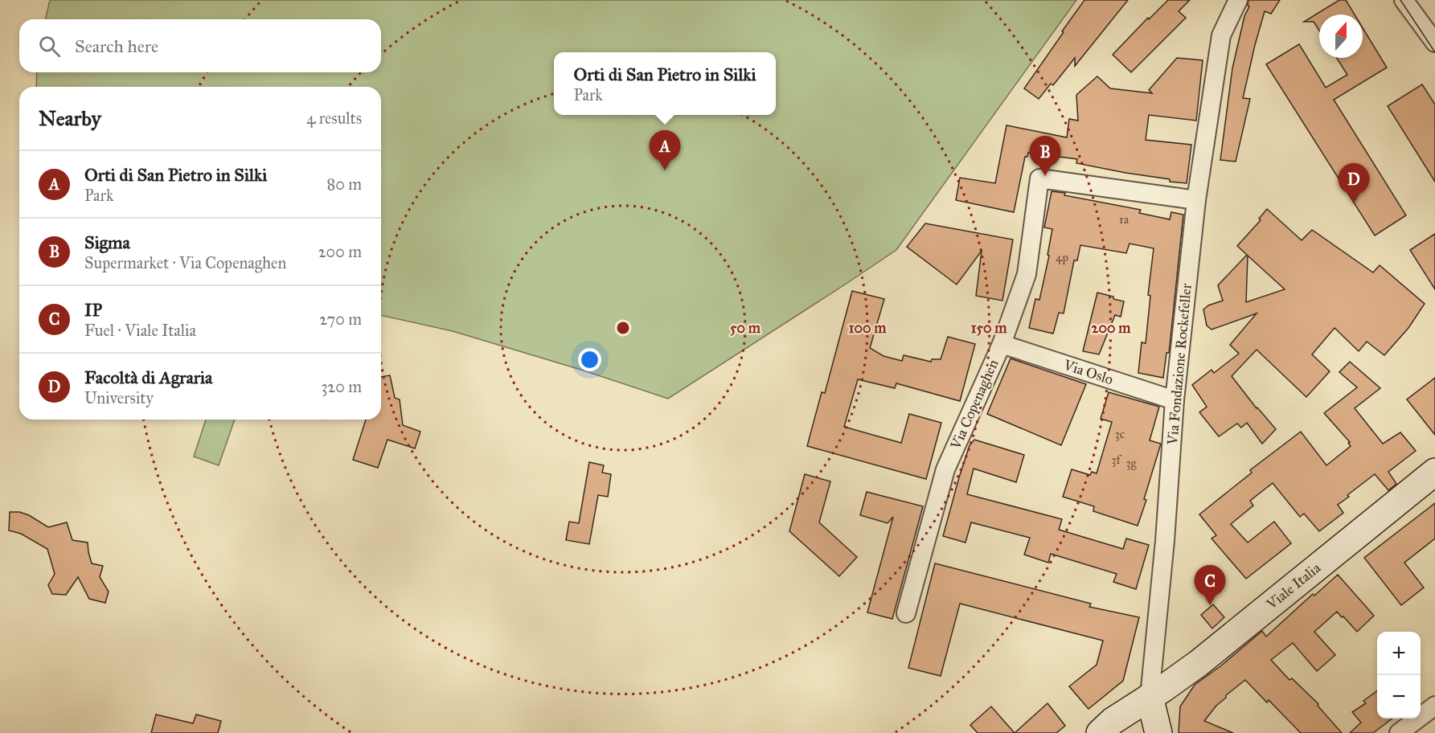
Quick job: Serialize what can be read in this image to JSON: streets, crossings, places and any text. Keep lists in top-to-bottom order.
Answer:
{
  "streets": {
    "street": [
      "Via Fondazione Rockefeller",
      "Via Oslo",
      "Via Copenaghen",
      "Viale Italia"
    ]
  },
  "crossings": [
    ["Via Fondazione Rockefeller", "Via Oslo"],
    ["Via Fondazione Rockefeller", "Via Copenaghen"],
    ["Via Fondazione Rockefeller", "Viale Italia"],
    ["Via Oslo", "Via Copenaghen"]
  ],
  "house_numbers": [
    "1a",
    "4p",
    "3c",
    "3f",
    "3g"
  ],
  "north": "top",
  "page": {
    "search": "Search here",
    "popup": ["Orti di San Pietro in Silki", "Park"],
    "heading": ["Nearby", "4 results"],
    "pins": [
      "A",
      "B",
      "D",
      "C"
    ],
    "list": [
      {
        "mark": "A",
        "name": "Orti di San Pietro in Silki",
        "note": "Park",
        "value": "80 m"
      },
      {
        "mark": "B",
        "name": "Sigma",
        "note": "Supermarket · Via Copenaghen",
        "value": "200 m"
      },
      {
        "mark": "C",
        "name": "IP",
        "note": "Fuel · Viale Italia",
        "value": "270 m"
      },
      {
        "mark": "D",
        "name": "Facoltà di Agraria",
        "note": "University",
        "value": "320 m"
      }
    ],
    "map_buttons": ["+", "−"]
  },
  "rings": [
    "50 m",
    "100 m",
    "150 m",
    "200 m"
  ]
}
